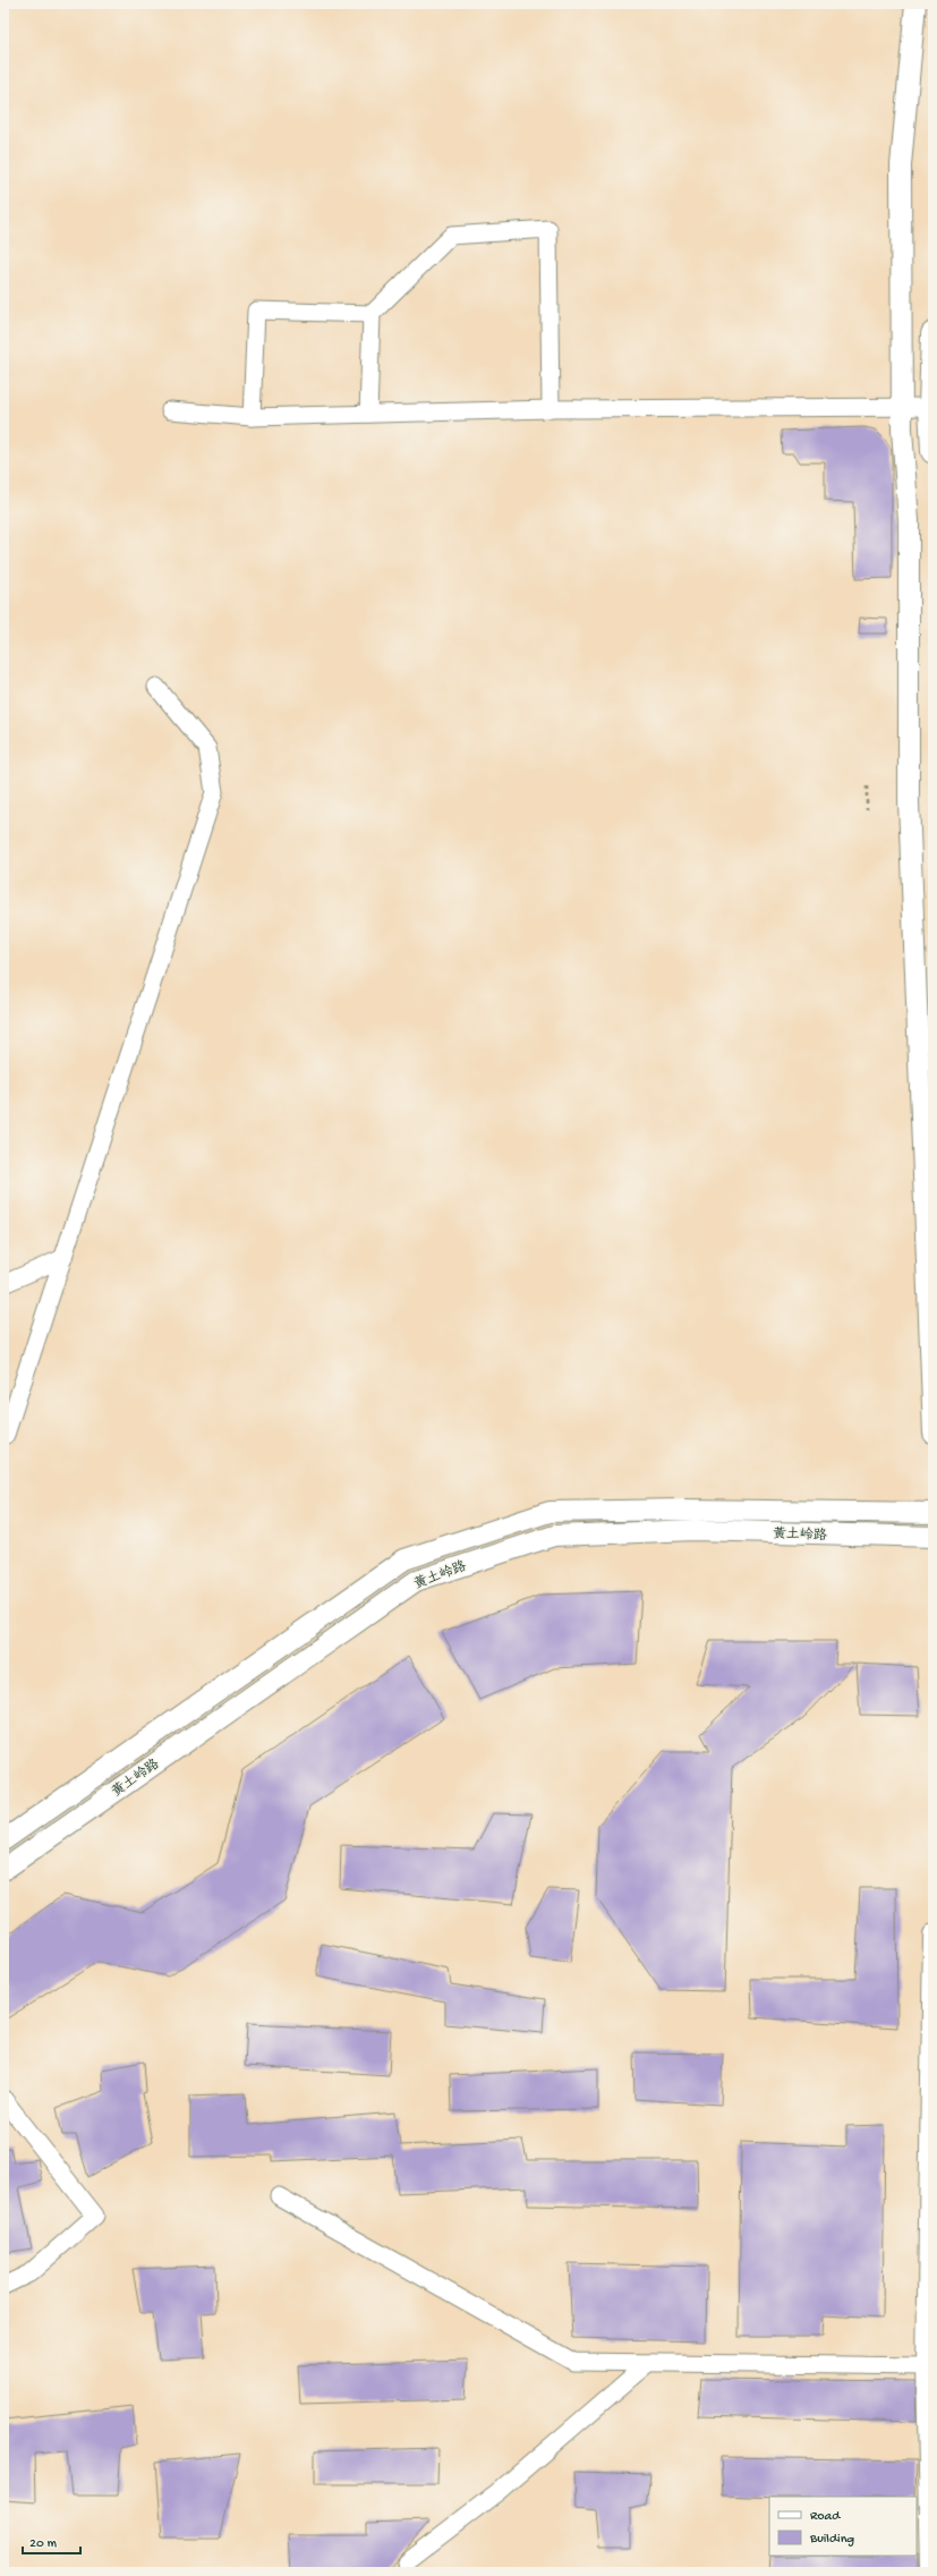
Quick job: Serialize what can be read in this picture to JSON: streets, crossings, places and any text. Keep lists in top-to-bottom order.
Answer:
{
  "streets": {
    "street": ["黄土岭路"]
  },
  "legend": ["Road", "Building"],
  "scale_bar": "20 m"
}
